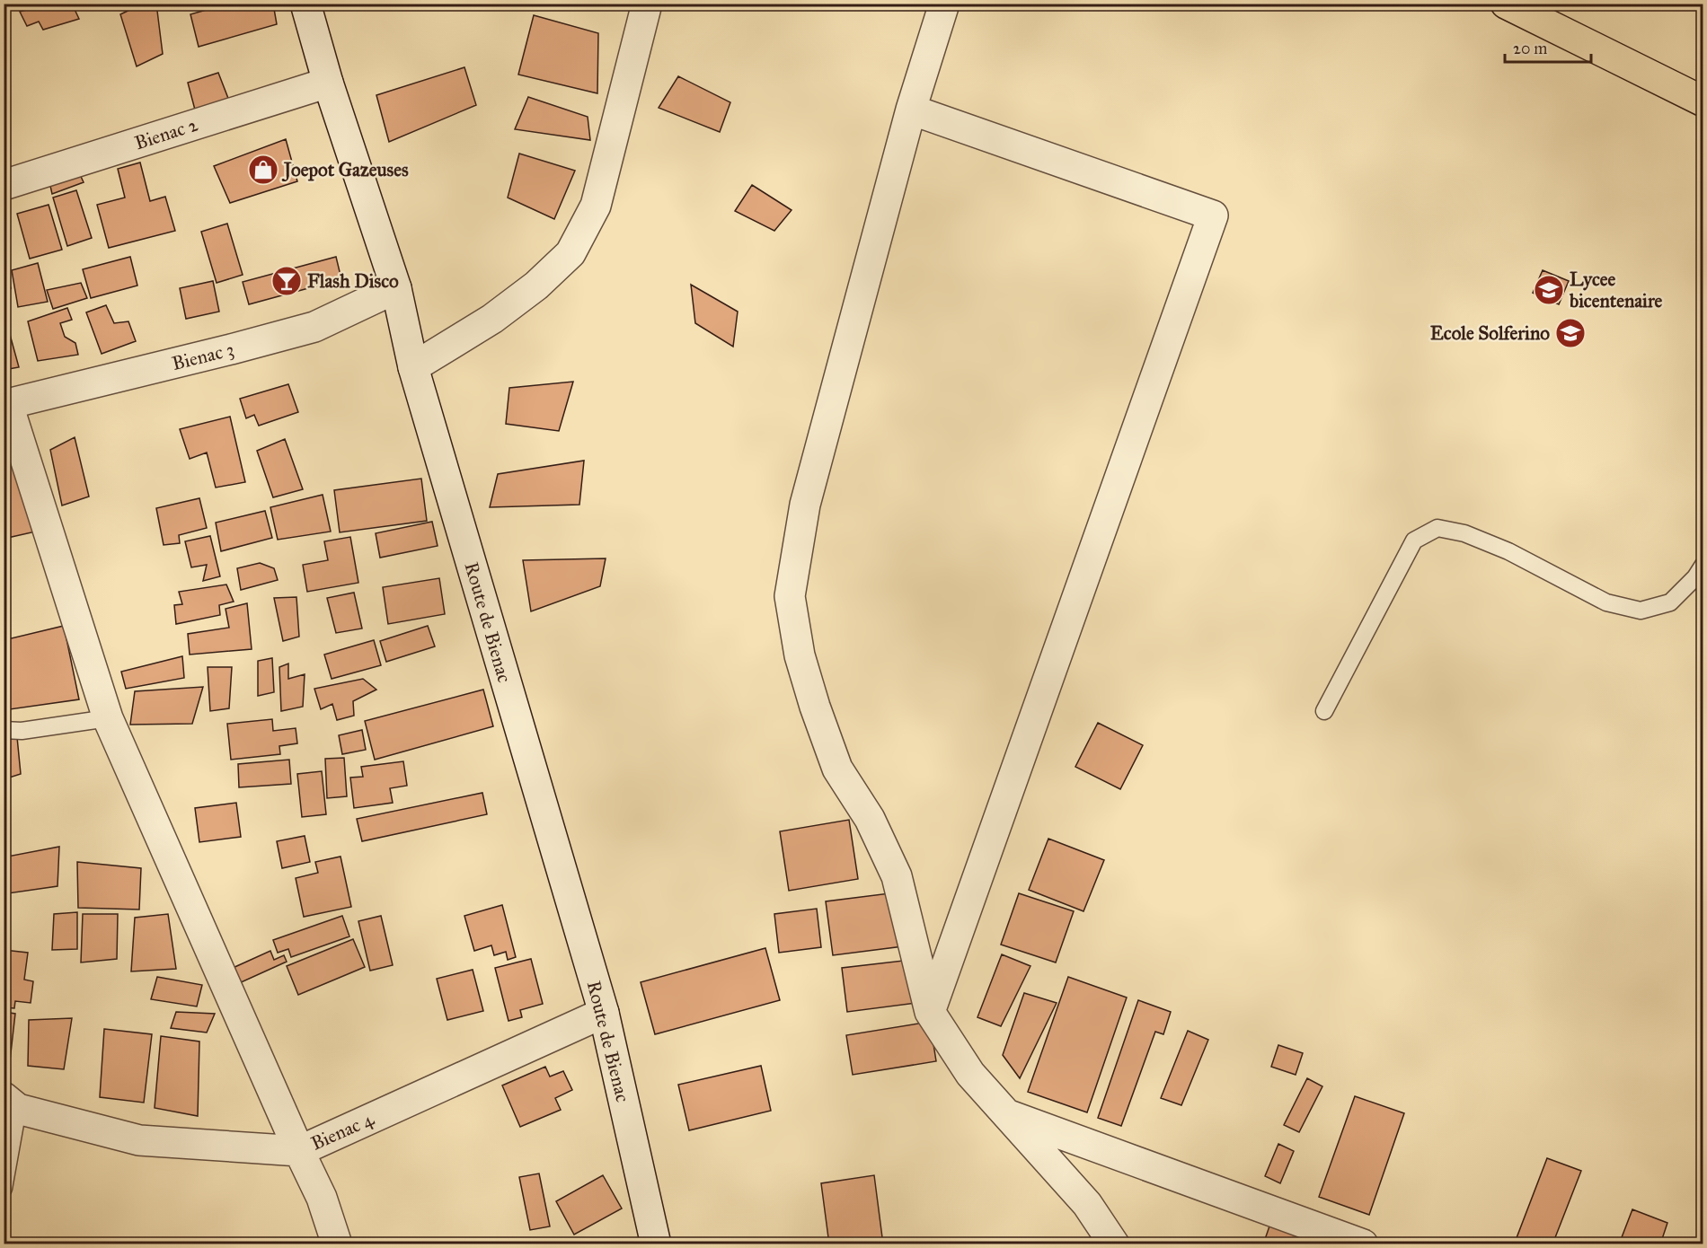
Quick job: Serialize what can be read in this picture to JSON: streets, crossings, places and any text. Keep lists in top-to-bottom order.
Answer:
{
  "streets": {
    "street": [
      "Bienac 2",
      "Bienac 3",
      "Route de Bienac",
      "Bienac 4"
    ]
  },
  "crossings": [
    ["Bienac 2", "Route de Bienac"],
    ["Bienac 3", "Route de Bienac"],
    ["Route de Bienac", "Bienac 4"]
  ],
  "places": {
    "shop": ["Joepot Gazeuses"],
    "bar": ["Flash Disco"],
    "school or university": ["Lycee bicentenaire", "Ecole Solferino"]
  },
  "scale_bar": "20 m"
}
